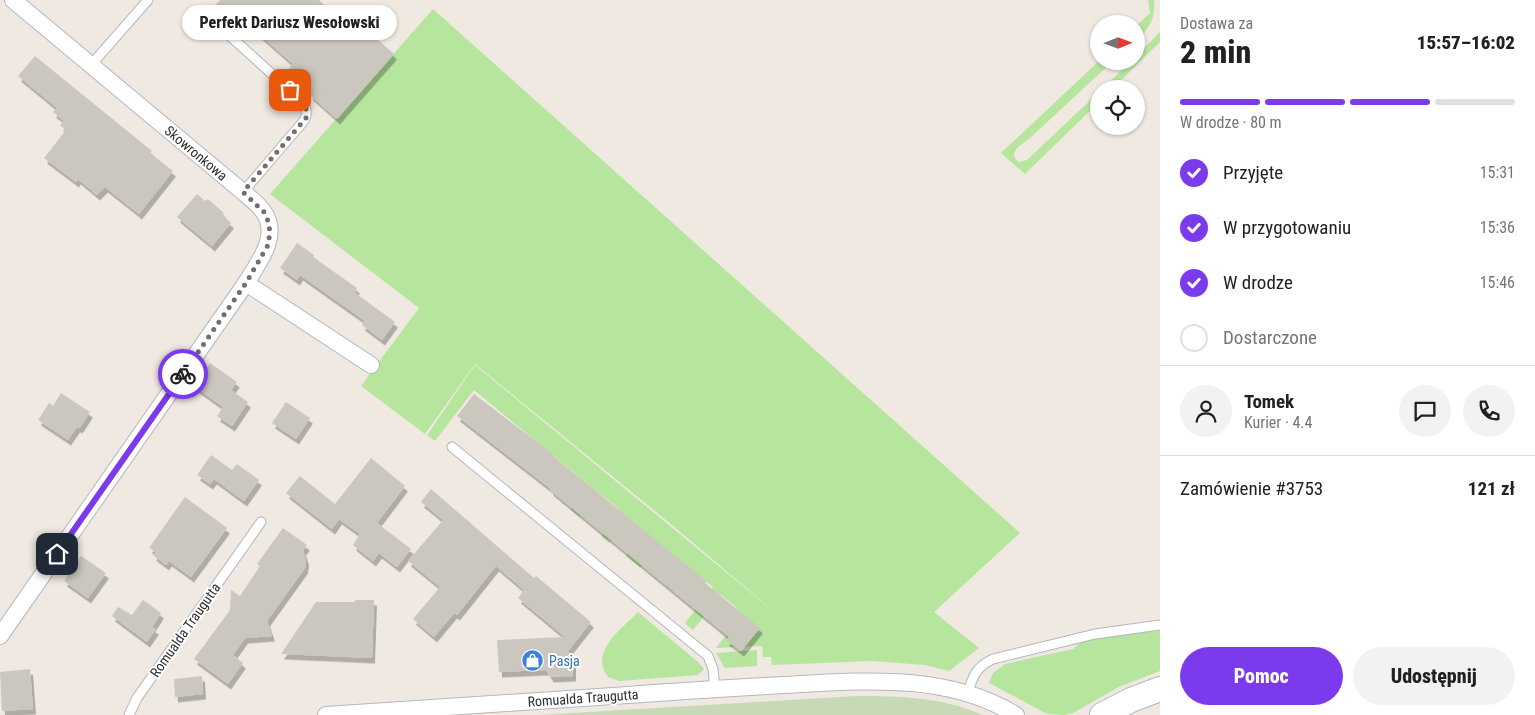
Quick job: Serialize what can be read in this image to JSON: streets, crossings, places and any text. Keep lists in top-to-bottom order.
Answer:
{
  "streets": {
    "street": ["Skowronkowa", "Romualda Traugutta"]
  },
  "places": {
    "other": ["Perfekt Dariusz Wesołowski"],
    "shop": ["Pasja"]
  },
  "north": "right",
  "page": {
    "heading": ["2 min", "Dostawa za", "15:57–16:02"],
    "panel": [
      "Tomek",
      "Kurier · 4.4",
      "Zamówienie #3753",
      "121 zł"
    ],
    "bubble": "Perfekt Dariusz Wesołowski",
    "bar": "W drodze · 80 m",
    "list": [
      ["Przyjęte", "15:31"],
      ["W przygotowaniu", "15:36"],
      ["W drodze", "15:46"],
      "Dostarczone"
    ],
    "buttons": ["Pomoc", "Udostępnij"]
  }
}
